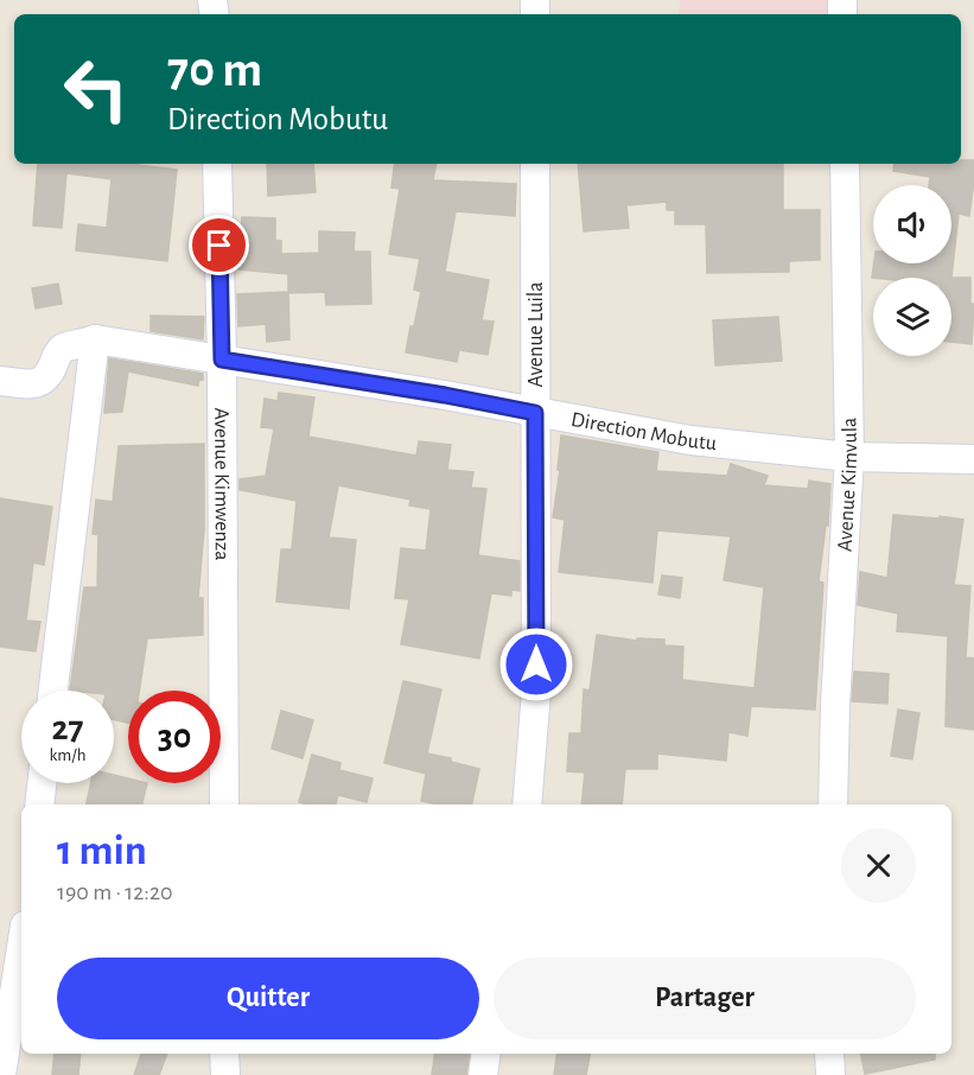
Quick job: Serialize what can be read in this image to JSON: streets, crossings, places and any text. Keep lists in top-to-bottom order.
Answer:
{
  "streets": {
    "street": [
      "Avenue Luila",
      "Direction Mobutu",
      "Avenue Kimwenza",
      "Avenue Kimvula"
    ]
  },
  "crossings": [
    ["Avenue Luila", "Direction Mobutu"],
    ["Direction Mobutu", "Avenue Kimwenza"],
    ["Direction Mobutu", "Avenue Kimvula"]
  ],
  "page": {
    "turn": ["70 m", "Direction Mobutu"],
    "speed": "27 km/h",
    "limit": "30",
    "heading": ["1 min", "190 m · 12:20"],
    "buttons": ["Quitter", "Partager"]
  }
}
